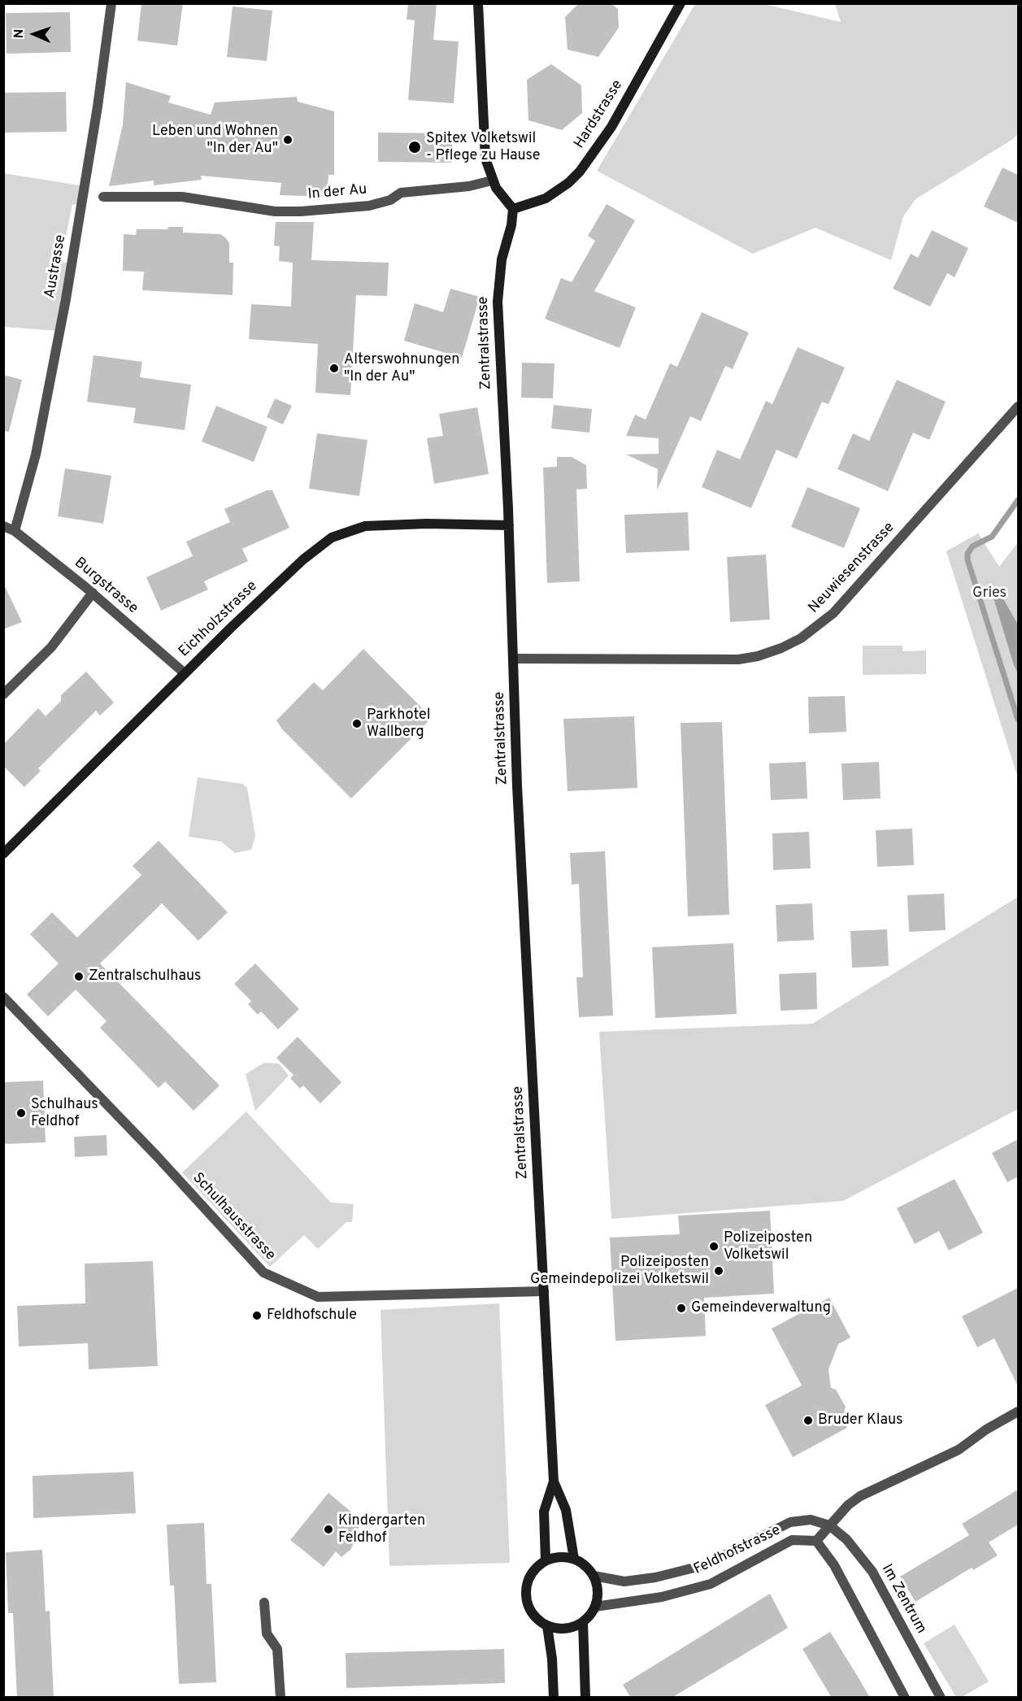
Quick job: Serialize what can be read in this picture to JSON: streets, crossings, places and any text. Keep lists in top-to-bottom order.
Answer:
{
  "streets": {
    "street": [
      "Hardstrasse",
      "In der Au",
      "Austrasse",
      "Zentralstrasse",
      "Neuwiesenstrasse",
      "Burgstrasse",
      "Eichholzstrasse",
      "Schulhausstrasse",
      "Feldhofstrasse",
      "Im Zentrum"
    ]
  },
  "crossings": [
    ["Hardstrasse", "Zentralstrasse"],
    ["Austrasse", "Burgstrasse"],
    ["Zentralstrasse", "Neuwiesenstrasse"],
    ["Zentralstrasse", "Eichholzstrasse"],
    ["Zentralstrasse", "Schulhausstrasse"],
    ["Zentralstrasse", "Feldhofstrasse"],
    ["Burgstrasse", "Eichholzstrasse"],
    ["Feldhofstrasse", "Im Zentrum"]
  ],
  "parks": ["Gries"],
  "places": [
    "Leben und Wohnen \"In der Au\"",
    "Spitex Volketswil - Pflege zu Hause",
    "Alterswohnungen \"In der Au\"",
    "Parkhotel Wallberg",
    "Zentralschulhaus",
    "Schulhaus Feldhof",
    "Polizeiposten Volketswil",
    "Polizeiposten Gemeindepolizei Volketswil",
    "Gemeindeverwaltung",
    "Feldhofschule",
    "Bruder Klaus",
    "Kindergarten Feldhof"
  ],
  "north": "left"
}
